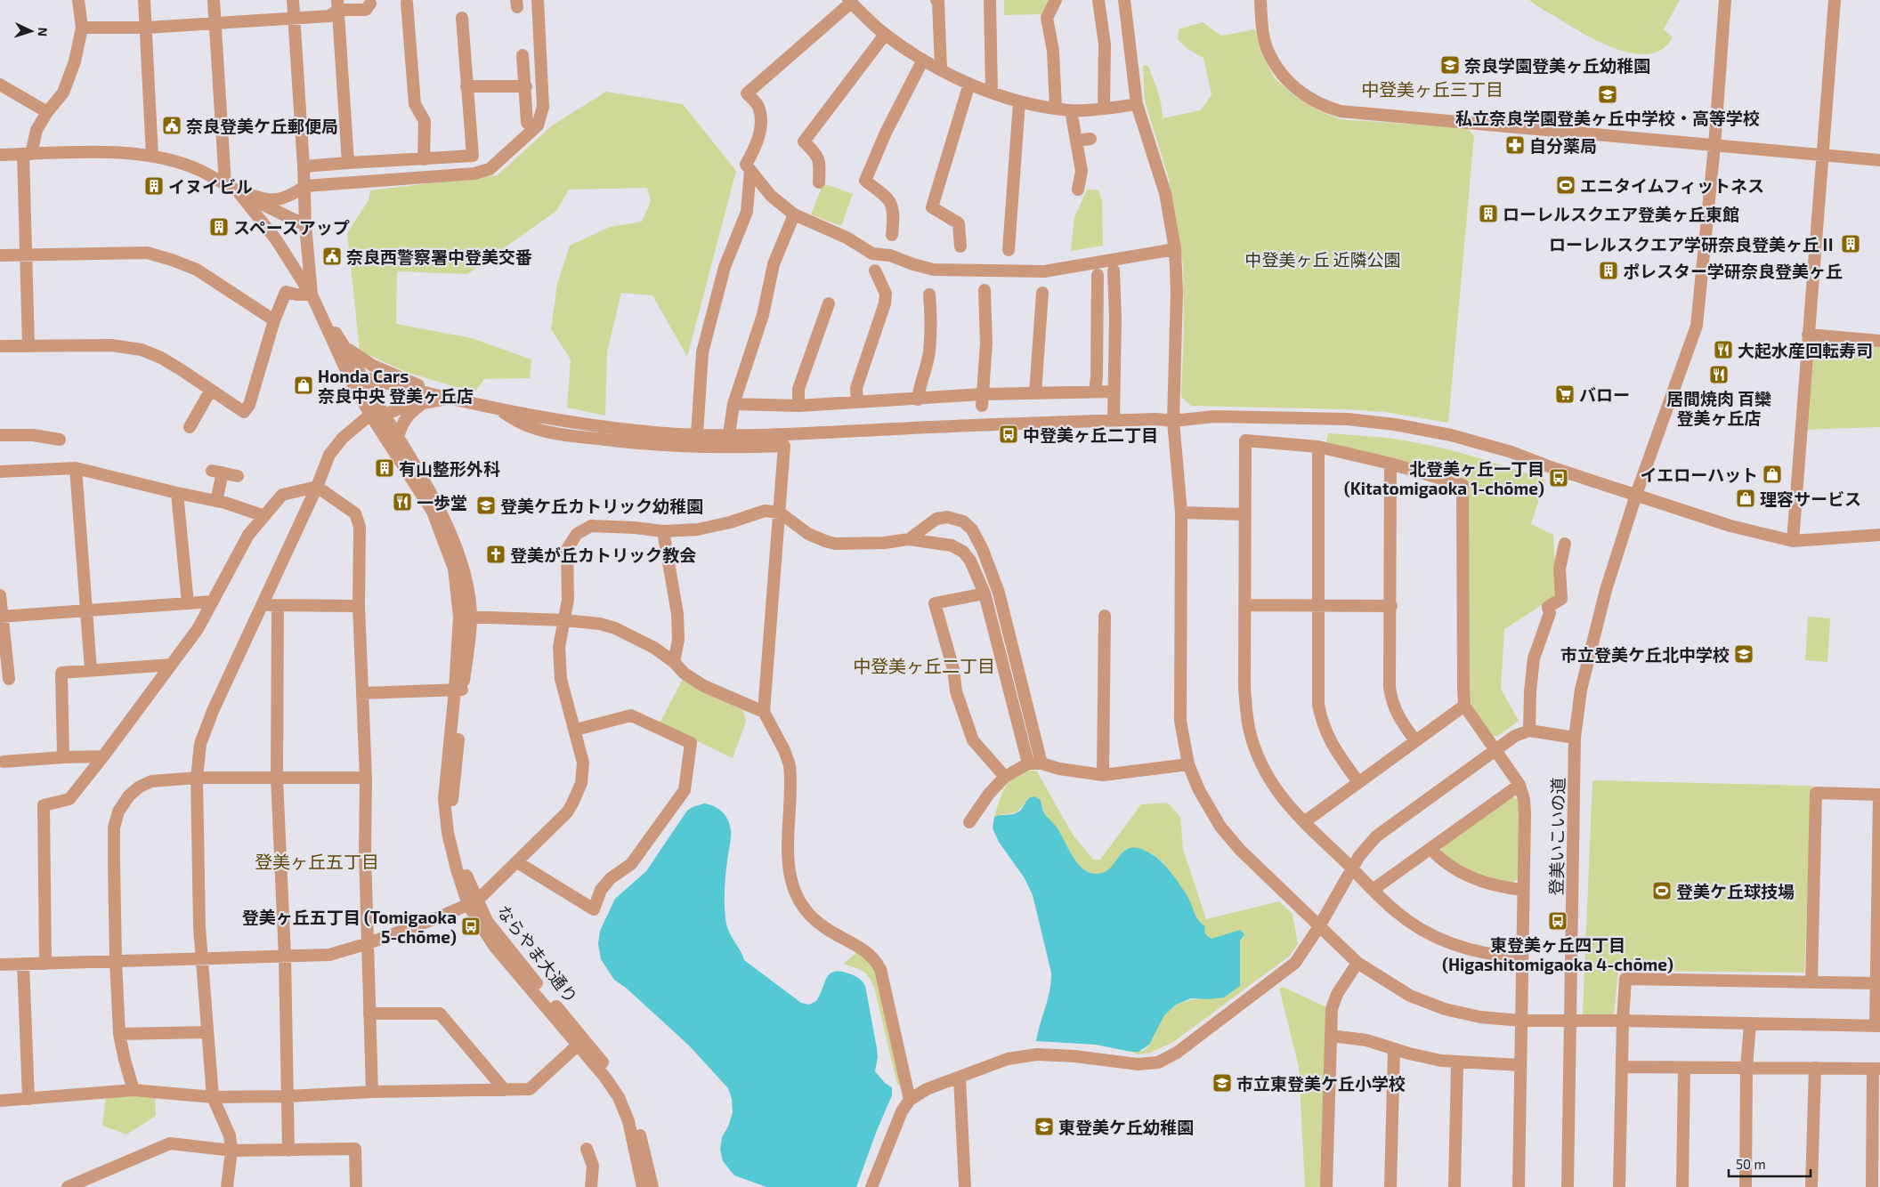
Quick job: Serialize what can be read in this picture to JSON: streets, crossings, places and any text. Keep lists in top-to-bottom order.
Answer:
{
  "streets": {
    "street": ["登美いこいの道", "ならやま大通り"]
  },
  "districts": ["中登美ヶ丘三丁目", "中登美ヶ丘二丁目", "登美ヶ丘五丁目"],
  "parks": ["中登美ヶ丘 近隣公園"],
  "places": {
    "school or university": [
      "奈良学園登美ヶ丘幼稚園",
      "私立奈良学園登美ヶ丘中学校・高等学校",
      "登美ケ丘カトリック幼稚園",
      "市立登美ケ丘北中学校",
      "市立東登美ケ丘小学校",
      "東登美ケ丘幼稚園"
    ],
    "public building": ["奈良登美ケ丘郵便局", "奈良西警察署中登美交番"],
    "pharmacy": ["自分薬局"],
    "sports": ["エニタイムフィットネス", "登美ケ丘球技場"],
    "building": [
      "イヌイビル",
      "ローレルスクエア登美ヶ丘東館",
      "スペースアップ",
      "ローレルスクエア学研奈良登美ヶ丘Ⅱ",
      "ポレスター学研奈良登美ヶ丘",
      "有山整形外科"
    ],
    "restaurant": ["大起水産回転寿司", "居間焼肉 百欒 登美ヶ丘店", "一歩堂"],
    "shop": ["Honda Cars 奈良中央 登美ヶ丘店", "イエローハット", "理容サービス"],
    "supermarket": ["バロー"],
    "bus stop": [
      "中登美ヶ丘二丁目",
      "北登美ヶ丘一丁目 (Kitatomigaoka 1-chōme)",
      "東登美ヶ丘四丁目 (Higashitomigaoka 4-chōme)",
      "登美ヶ丘五丁目 (Tomigaoka 5-chōme)"
    ],
    "church": ["登美が丘カトリック教会"]
  },
  "scale_bar": "50 m",
  "north": "right"
}
